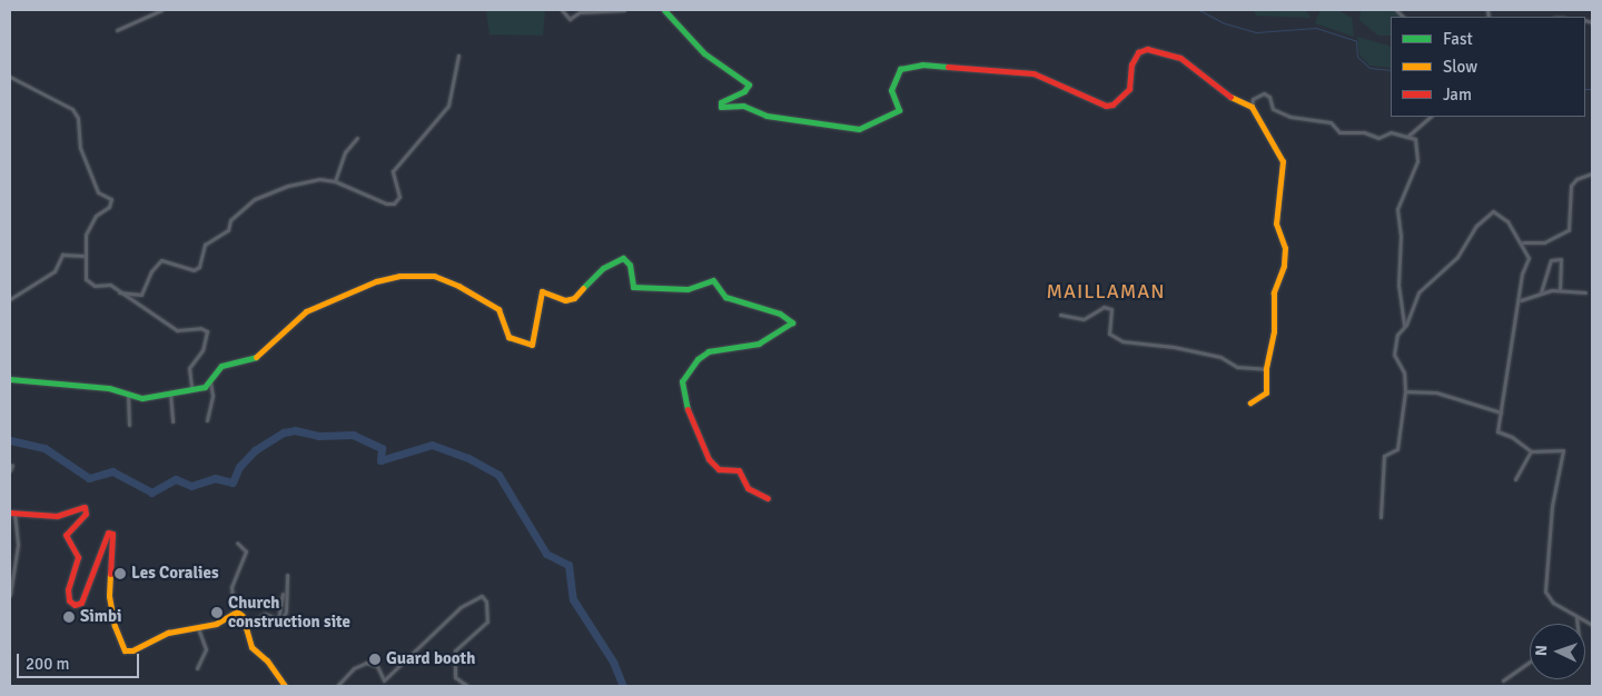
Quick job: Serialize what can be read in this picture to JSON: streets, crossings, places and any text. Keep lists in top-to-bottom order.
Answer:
{
  "districts": ["MAILLAMAN"],
  "places": [
    "Les Coralies",
    "Church construction site",
    "Simbi",
    "Guard booth"
  ],
  "legend": ["Fast", "Slow", "Jam"],
  "scale_bar": "200 m",
  "north": "left"
}
